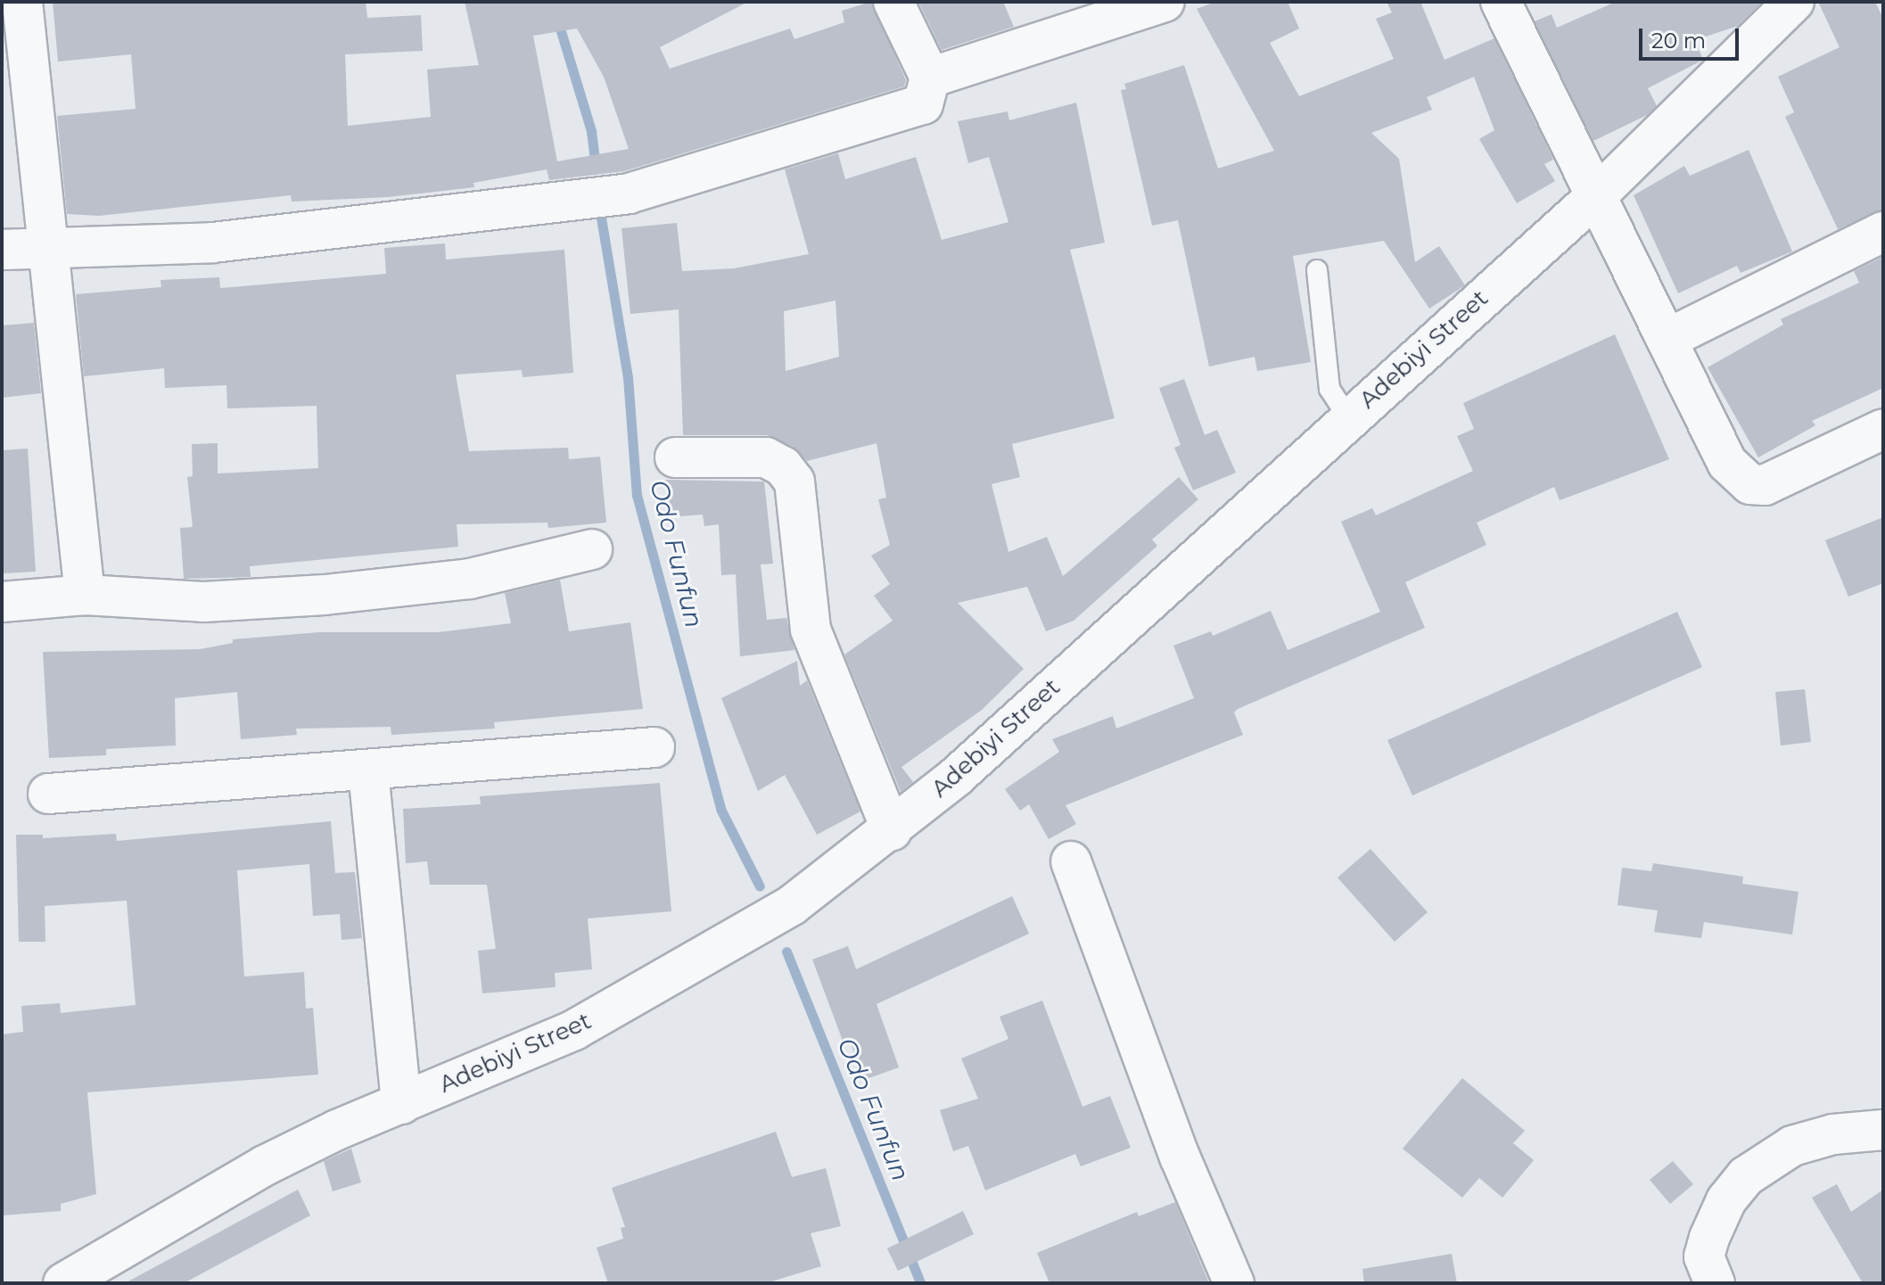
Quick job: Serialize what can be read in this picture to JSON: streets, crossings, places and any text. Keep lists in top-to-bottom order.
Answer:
{
  "streets": {
    "street": ["Adebiyi Street"]
  },
  "water": ["Odo Funfun"],
  "scale_bar": "20 m"
}
